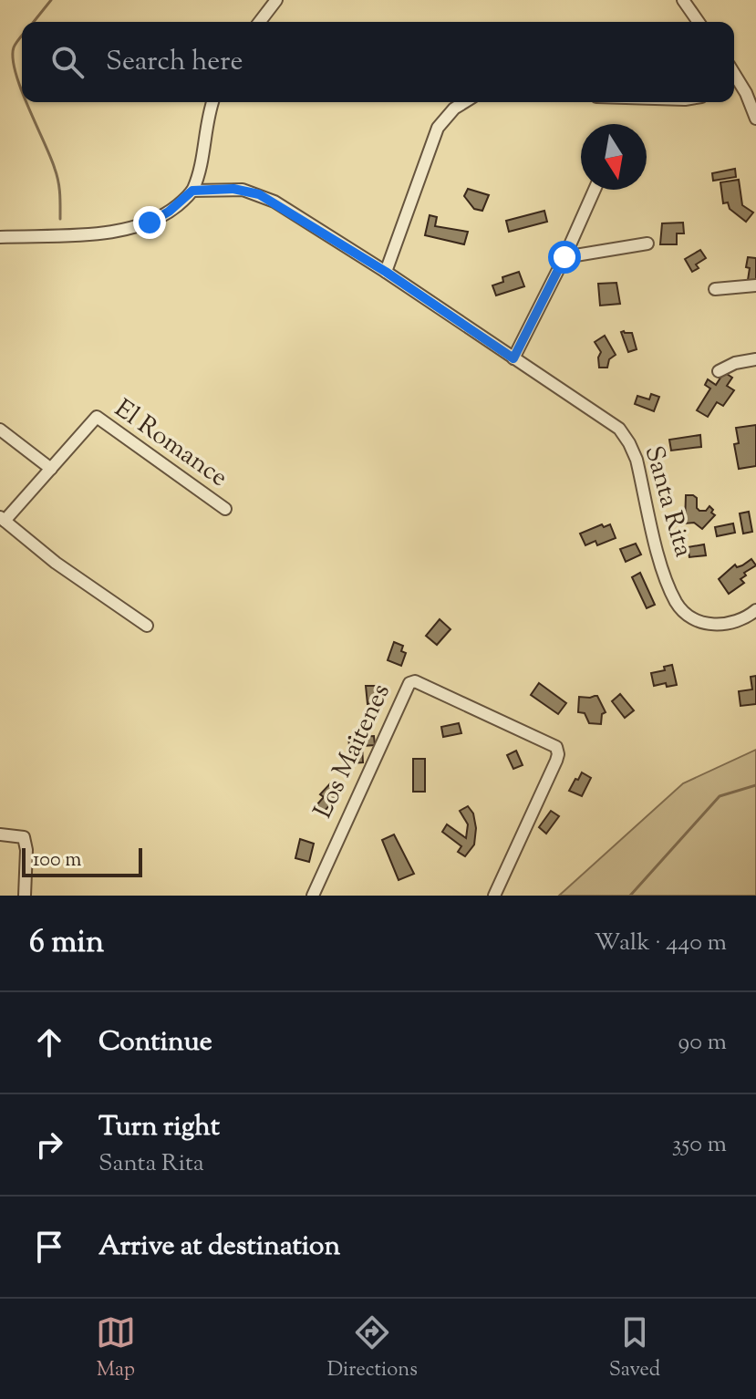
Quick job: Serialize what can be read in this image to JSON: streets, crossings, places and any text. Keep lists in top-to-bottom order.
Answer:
{
  "streets": {
    "street": ["El Romance", "Santa Rita", "Los Maitenes"]
  },
  "scale_bar": "100 m",
  "north": "bottom",
  "page": {
    "search": "Search here",
    "scale": "100 m",
    "heading": ["6 min", "Walk · 440 m"],
    "list": [
      ["Continue", "90 m"],
      ["Turn right", "Santa Rita", "350 m"],
      "Arrive at destination"
    ],
    "nav": ["Map", "Directions", "Saved"]
  }
}
